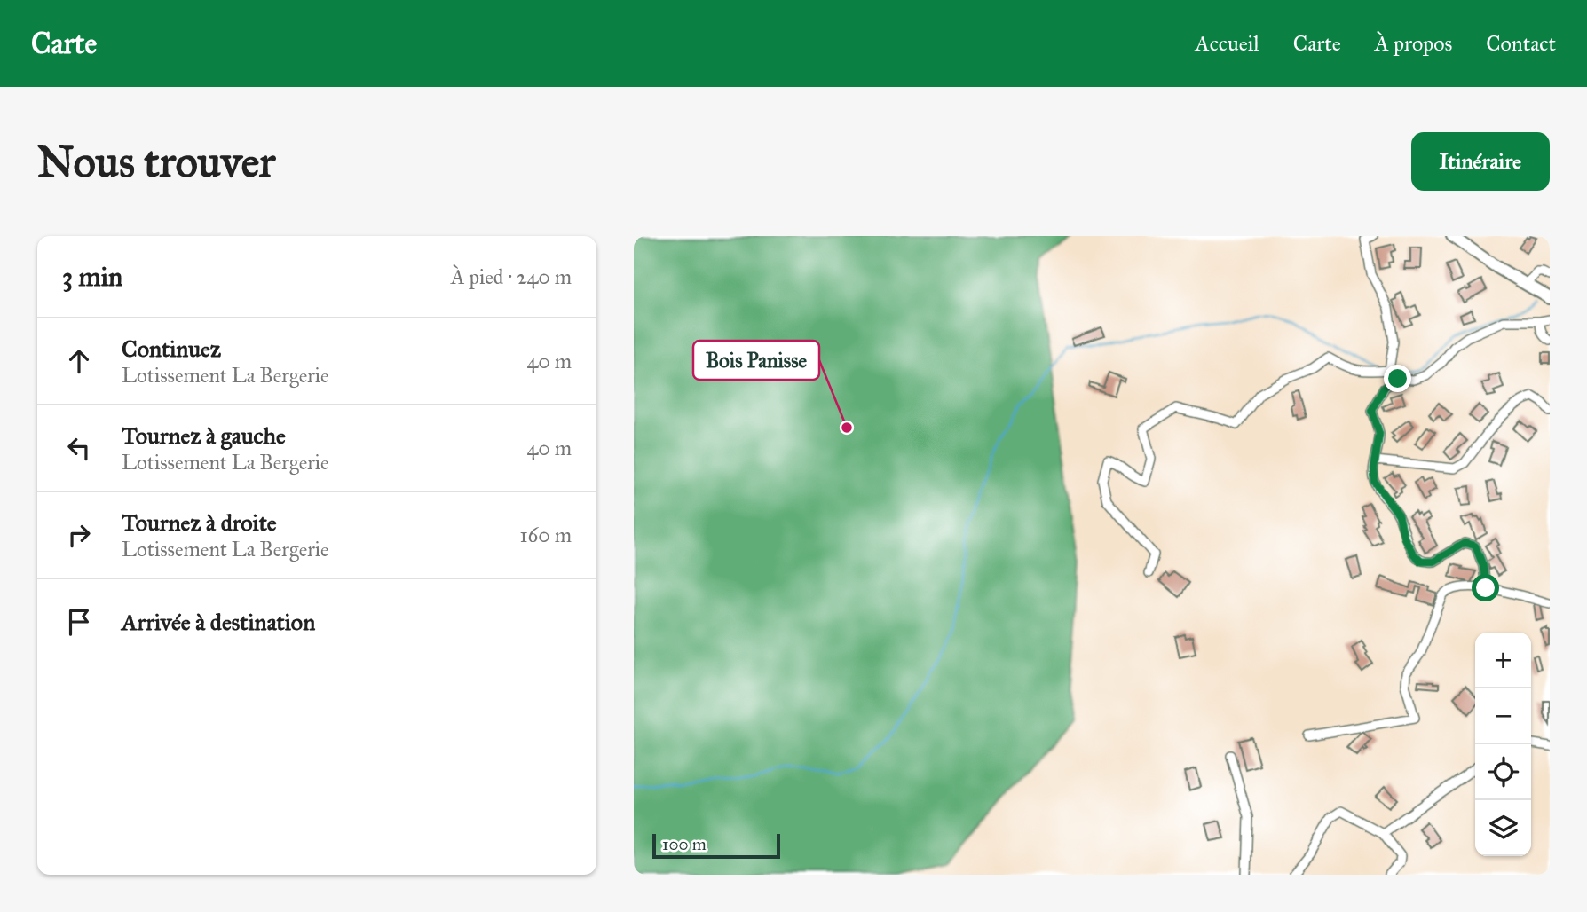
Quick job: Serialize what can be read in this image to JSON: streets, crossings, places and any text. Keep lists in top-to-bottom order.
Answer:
{
  "places": ["Bois Panisse"],
  "scale_bar": "100 m",
  "page": {
    "header": "Carte",
    "nav": [
      "Accueil",
      "Carte",
      "À propos",
      "Contact"
    ],
    "buttons": "Itinéraire",
    "title": "Nous trouver",
    "heading": ["3 min", "À pied · 240 m"],
    "list": [
      ["Continuez", "Lotissement La Bergerie", "40 m"],
      ["Tournez à gauche", "Lotissement La Bergerie", "40 m"],
      ["Tournez à droite", "Lotissement La Bergerie", "160 m"],
      "Arrivée à destination"
    ],
    "map_buttons": ["+", "−"],
    "scale": "100 m"
  }
}
